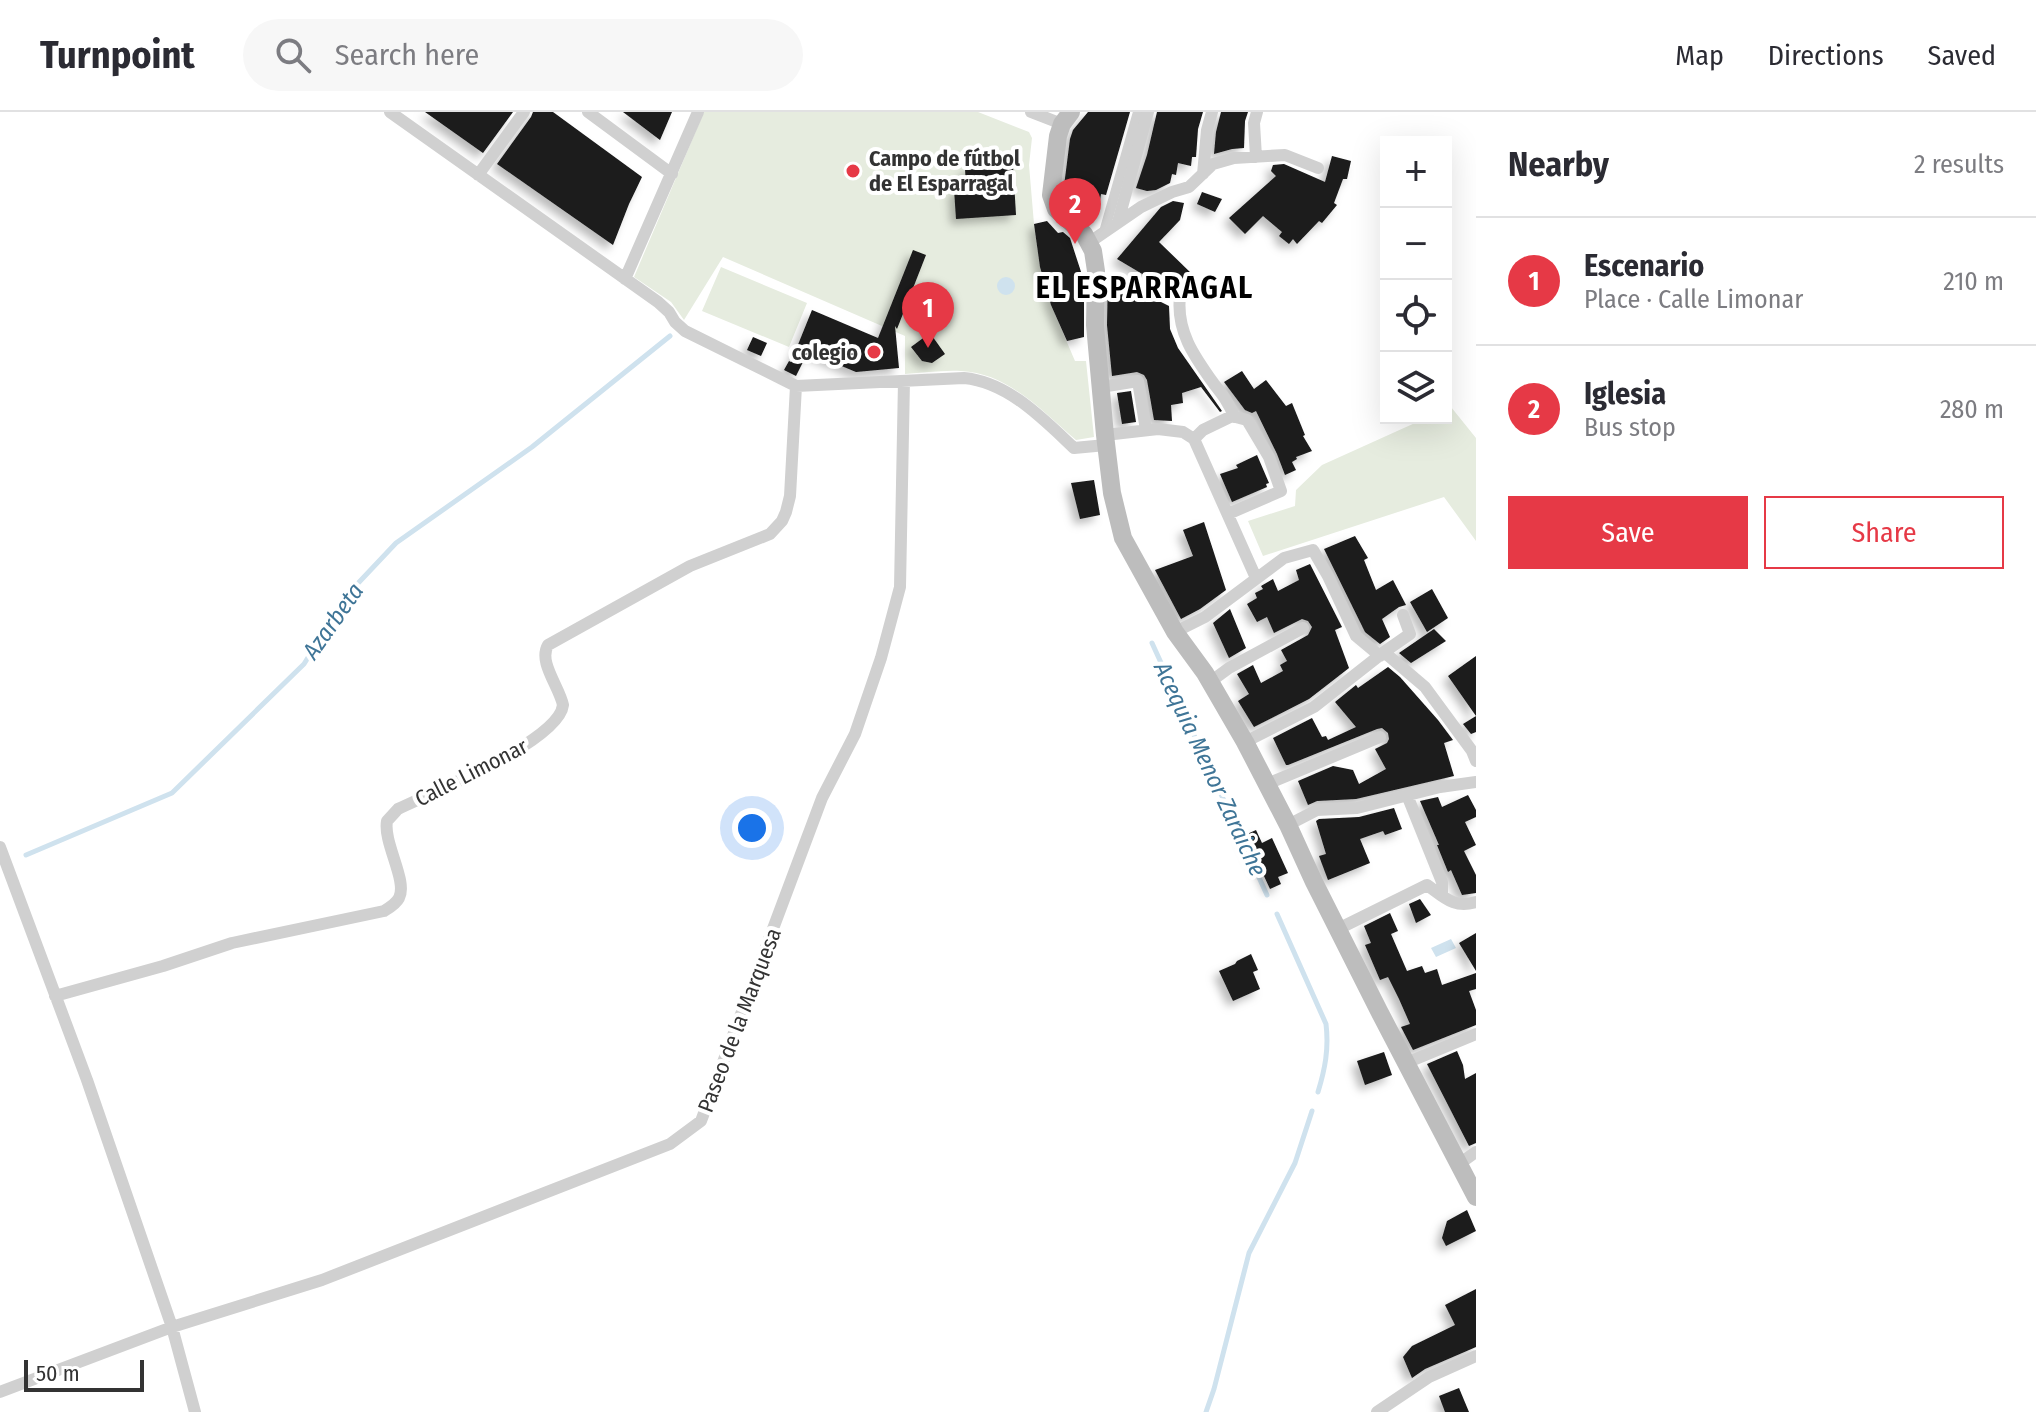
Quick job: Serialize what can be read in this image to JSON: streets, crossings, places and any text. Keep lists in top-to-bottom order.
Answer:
{
  "streets": {
    "street": ["Calle Limonar", "Paseo de la Marquesa"]
  },
  "districts": ["EL ESPARRAGAL"],
  "water": ["Azarbeta", "Acequia Menor Zaraiche"],
  "places": ["Campo de fútbol de El Esparragal", "colegio"],
  "scale_bar": "50 m",
  "page": {
    "header": "Turnpoint",
    "search": "Search here",
    "nav": ["Map", "Directions", "Saved"],
    "heading": ["Nearby", "2 results"],
    "map_buttons": ["+", "−"],
    "pins": ["2", "1"],
    "list": [
      {
        "mark": "1",
        "name": "Escenario",
        "note": "Place · Calle Limonar",
        "value": "210 m"
      },
      {
        "mark": "2",
        "name": "Iglesia",
        "note": "Bus stop",
        "value": "280 m"
      }
    ],
    "buttons": ["Save", "Share"],
    "scale": "50 m"
  }
}
